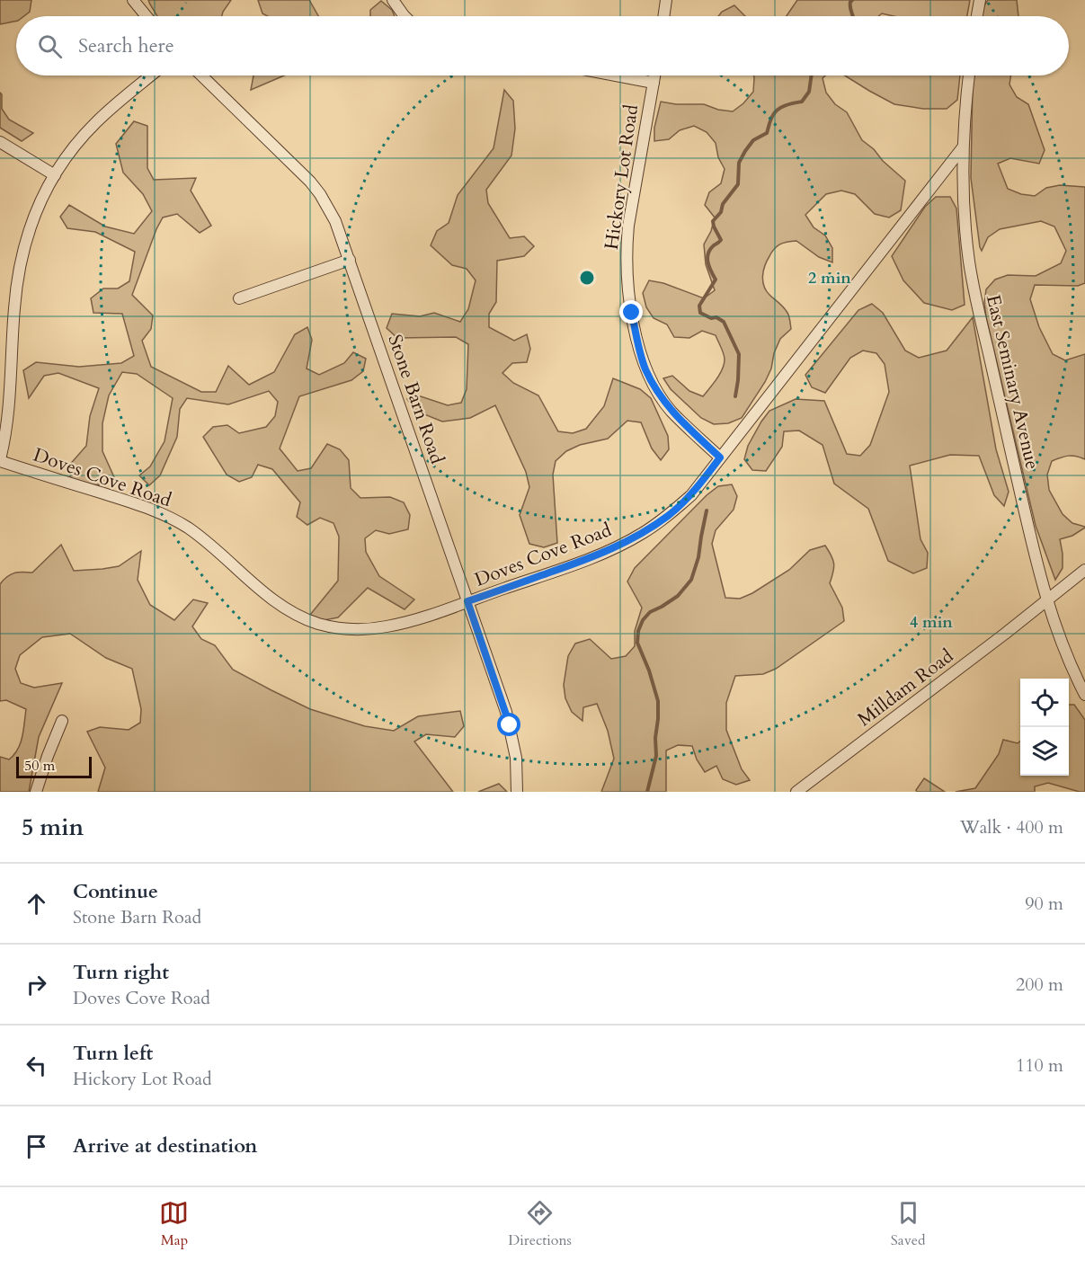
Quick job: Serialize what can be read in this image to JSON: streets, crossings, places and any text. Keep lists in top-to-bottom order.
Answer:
{
  "streets": {
    "street": [
      "Hickory Lot Road",
      "East Seminary Avenue",
      "Stone Barn Road",
      "Doves Cove Road",
      "Milldam Road"
    ]
  },
  "crossings": [
    ["Hickory Lot Road", "Doves Cove Road"],
    ["East Seminary Avenue", "Doves Cove Road"],
    ["East Seminary Avenue", "Milldam Road"],
    ["Stone Barn Road", "Doves Cove Road"]
  ],
  "scale_bar": "50 m",
  "page": {
    "search": "Search here",
    "scale": "50 m",
    "heading": ["5 min", "Walk · 400 m"],
    "list": [
      ["Continue", "Stone Barn Road", "90 m"],
      ["Turn right", "Doves Cove Road", "200 m"],
      ["Turn left", "Hickory Lot Road", "110 m"],
      "Arrive at destination"
    ],
    "nav": ["Map", "Directions", "Saved"]
  },
  "rings": ["2 min", "4 min"]
}
